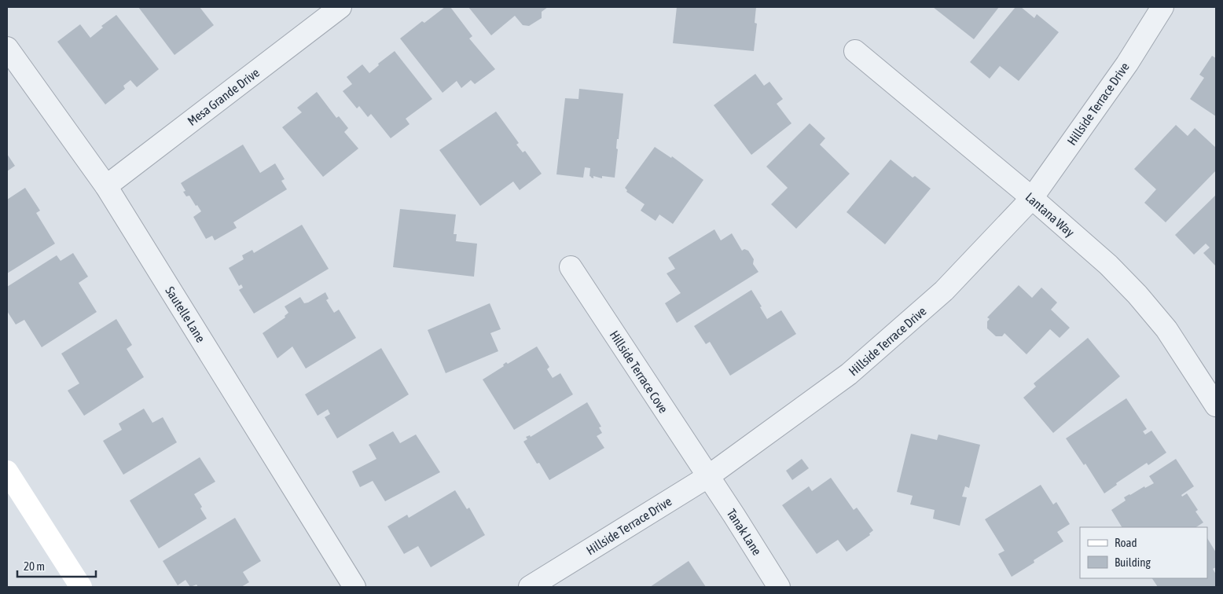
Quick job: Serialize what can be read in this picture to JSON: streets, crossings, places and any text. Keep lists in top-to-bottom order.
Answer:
{
  "streets": {
    "street": [
      "Mesa Grande Drive",
      "Hillside Terrace Drive",
      "Lantana Way",
      "Sautelle Lane",
      "Hillside Terrace Cove",
      "Tanak Lane"
    ]
  },
  "crossings": [
    ["Mesa Grande Drive", "Sautelle Lane"],
    ["Hillside Terrace Drive", "Lantana Way"],
    ["Hillside Terrace Drive", "Hillside Terrace Cove"],
    ["Hillside Terrace Drive", "Tanak Lane"],
    ["Hillside Terrace Cove", "Tanak Lane"]
  ],
  "legend": ["Road", "Building"],
  "scale_bar": "20 m"
}
